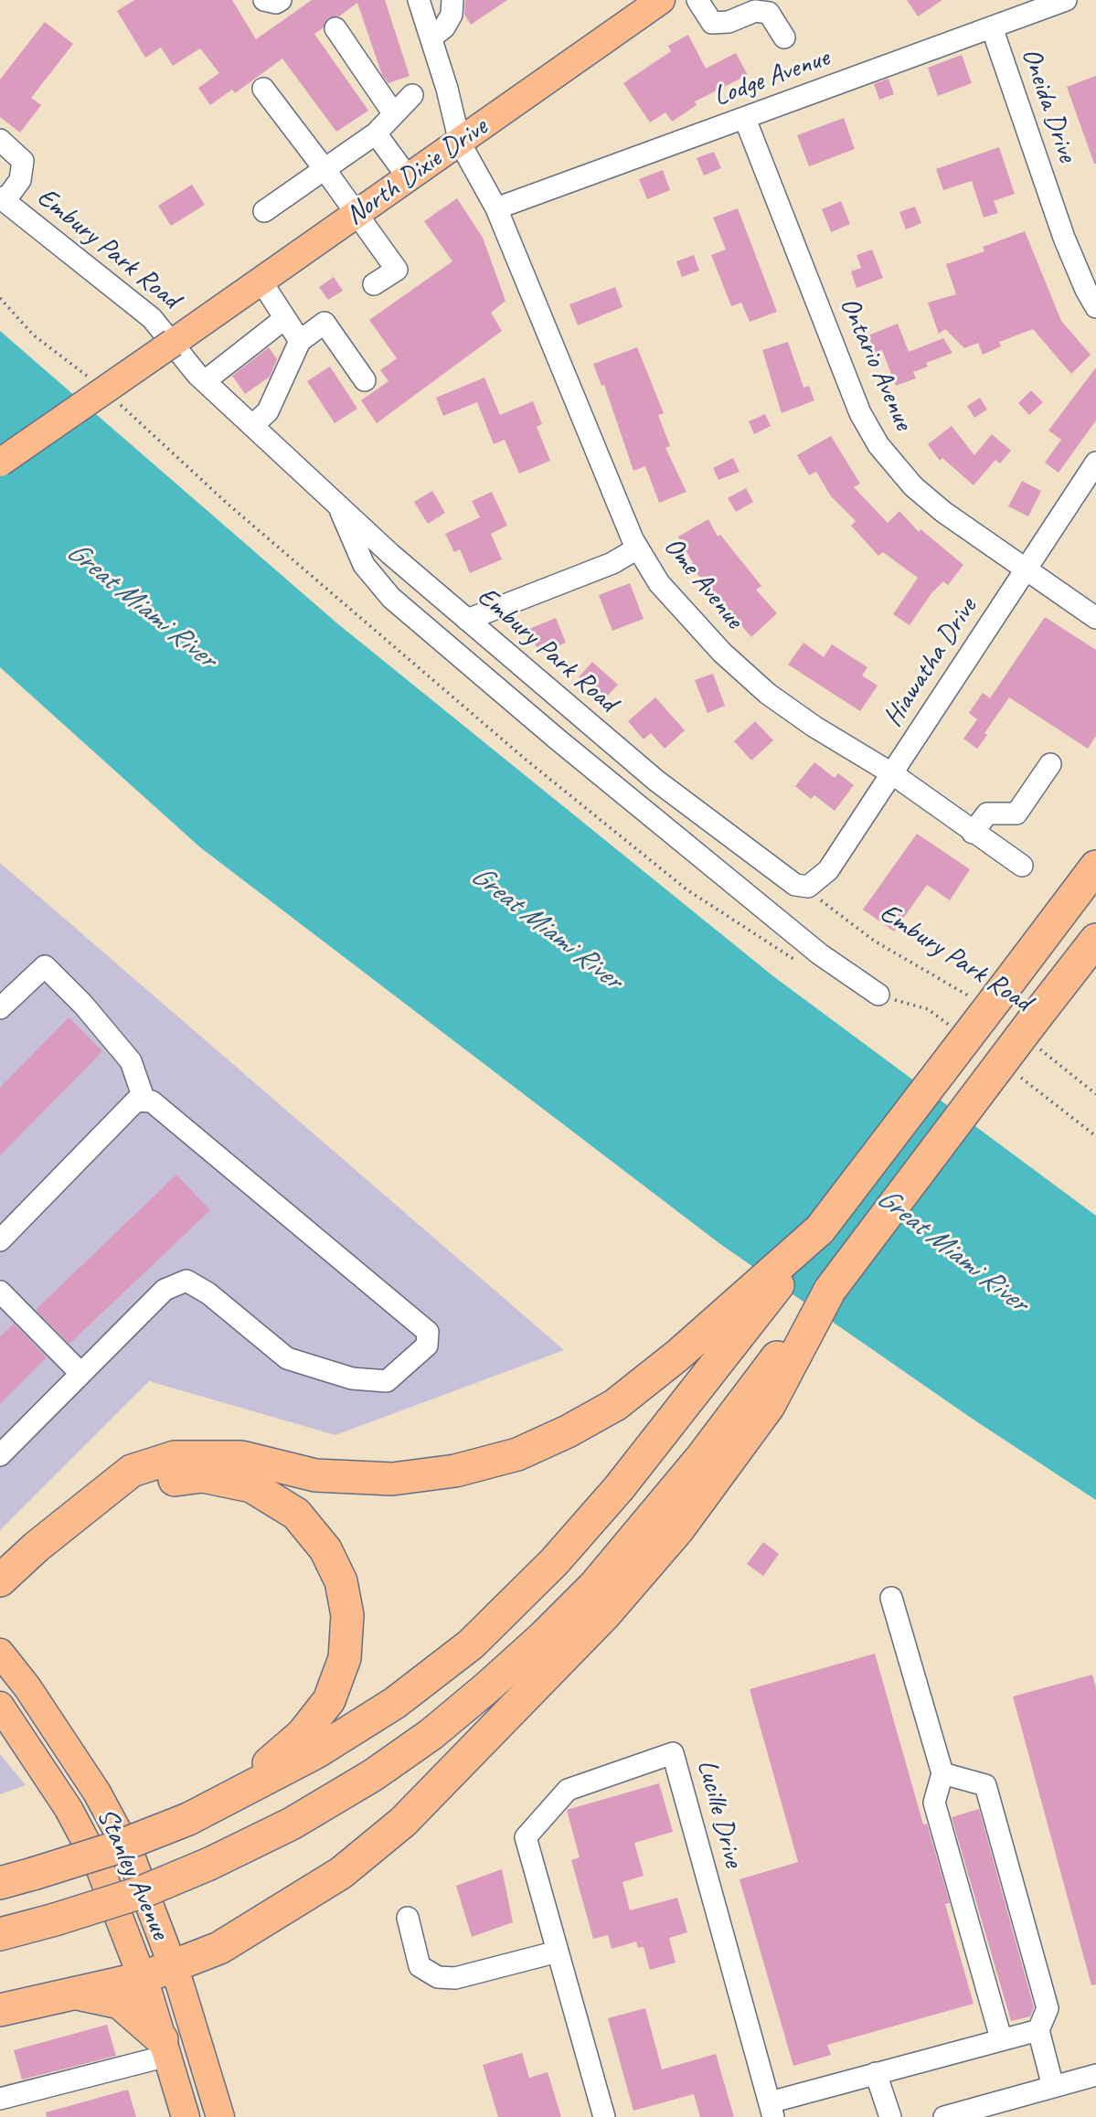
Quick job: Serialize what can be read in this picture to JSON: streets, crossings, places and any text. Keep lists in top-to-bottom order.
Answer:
{
  "streets": {
    "main road": ["North Dixie Drive", "Stanley Avenue"],
    "street": [
      "Lodge Avenue",
      "Oneida Drive",
      "Embury Park Road",
      "Ontario Avenue",
      "Ome Avenue",
      "Hiawatha Drive",
      "Lucille Drive"
    ]
  },
  "crossings": [
    ["Lodge Avenue", "Oneida Drive"],
    ["Lodge Avenue", "Ontario Avenue"],
    ["Lodge Avenue", "Ome Avenue"],
    ["North Dixie Drive", "Embury Park Road"],
    ["North Dixie Drive", "Ome Avenue"],
    ["Embury Park Road", "Hiawatha Drive"],
    ["Ontario Avenue", "Hiawatha Drive"],
    ["Ome Avenue", "Hiawatha Drive"]
  ],
  "water": ["Great Miami River"]
}
